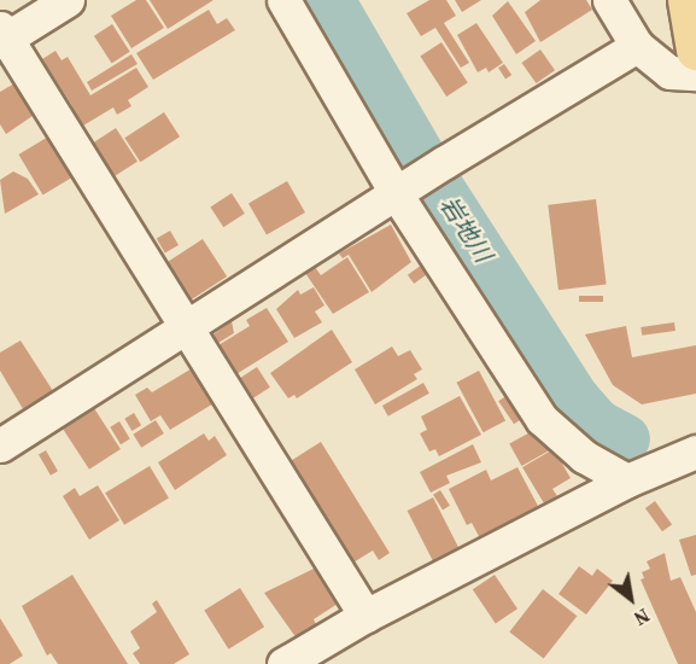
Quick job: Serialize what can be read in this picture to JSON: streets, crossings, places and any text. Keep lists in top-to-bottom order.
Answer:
{
  "water": ["岩地川"],
  "north": "bottom right"
}
